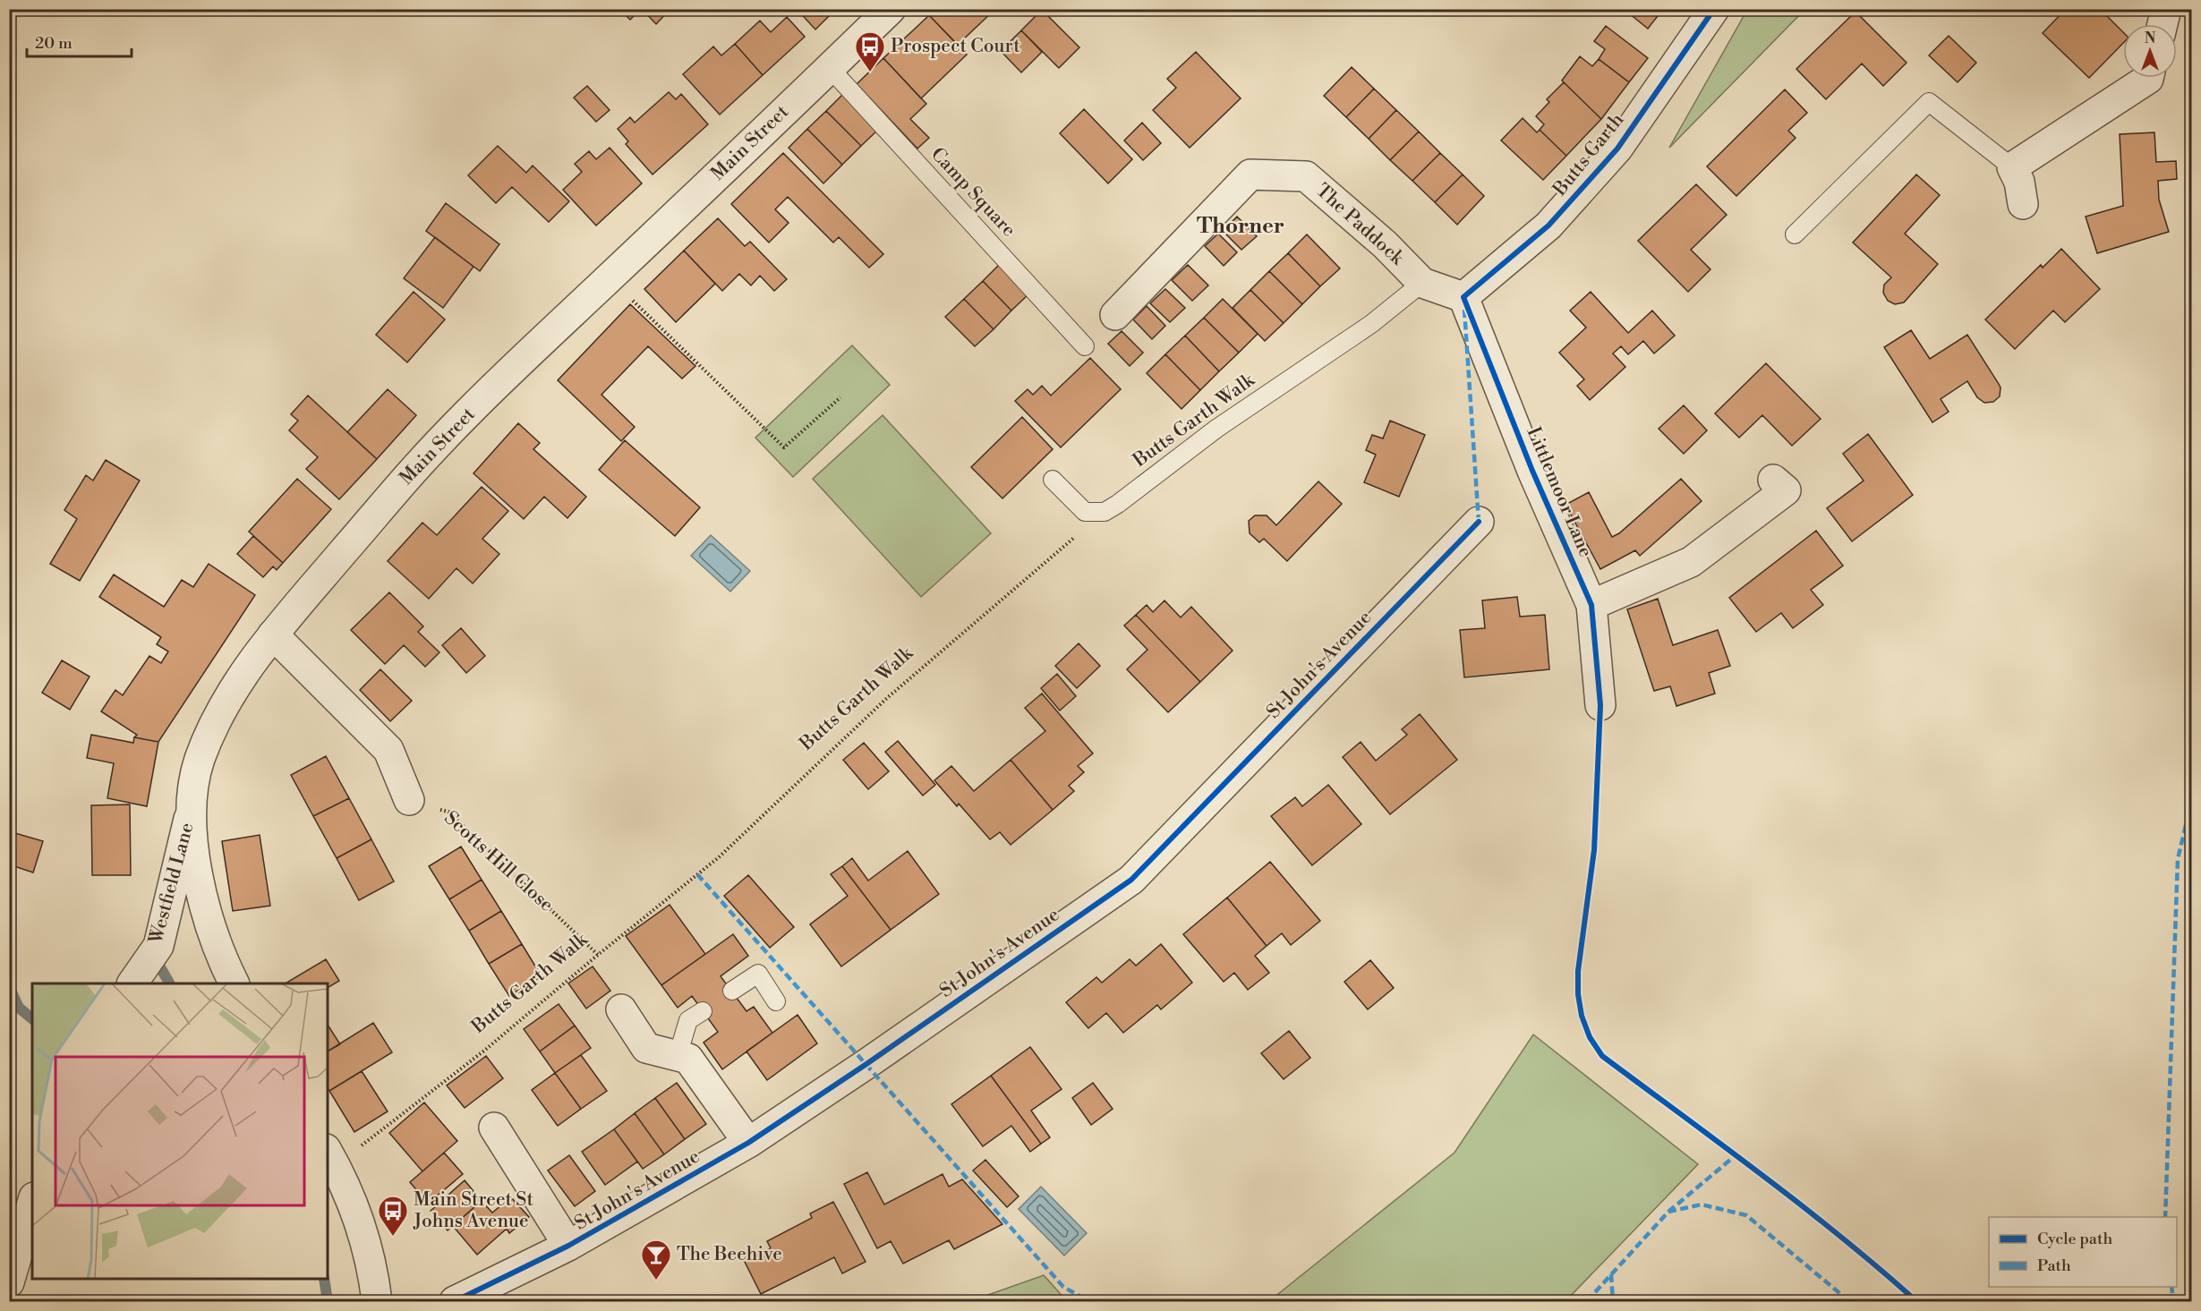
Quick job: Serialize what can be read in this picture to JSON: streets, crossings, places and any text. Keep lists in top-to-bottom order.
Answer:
{
  "streets": {
    "street": [
      "Main Street",
      "Butts Garth",
      "The Paddock",
      "Littlemoor Lane",
      "St John's Avenue",
      "Westfield Lane"
    ],
    "lane": ["Camp Square", "Butts Garth Walk"],
    "path": ["Scotts Hill Close"]
  },
  "crossings": [
    ["Main Street", "Camp Square"],
    ["Main Street", "Westfield Lane"],
    ["Butts Garth", "The Paddock"],
    ["Butts Garth", "Littlemoor Lane"],
    ["The Paddock", "Butts Garth Walk"],
    ["The Paddock", "Littlemoor Lane"],
    ["Butts Garth Walk", "Scotts Hill Close"]
  ],
  "districts": ["Thorner"],
  "places": {
    "bus stop": ["Prospect Court", "Main Street St Johns Avenue"],
    "bar": ["The Beehive"]
  },
  "legend": ["Cycle path", "Path"],
  "scale_bar": "20 m",
  "north": "top"
}
